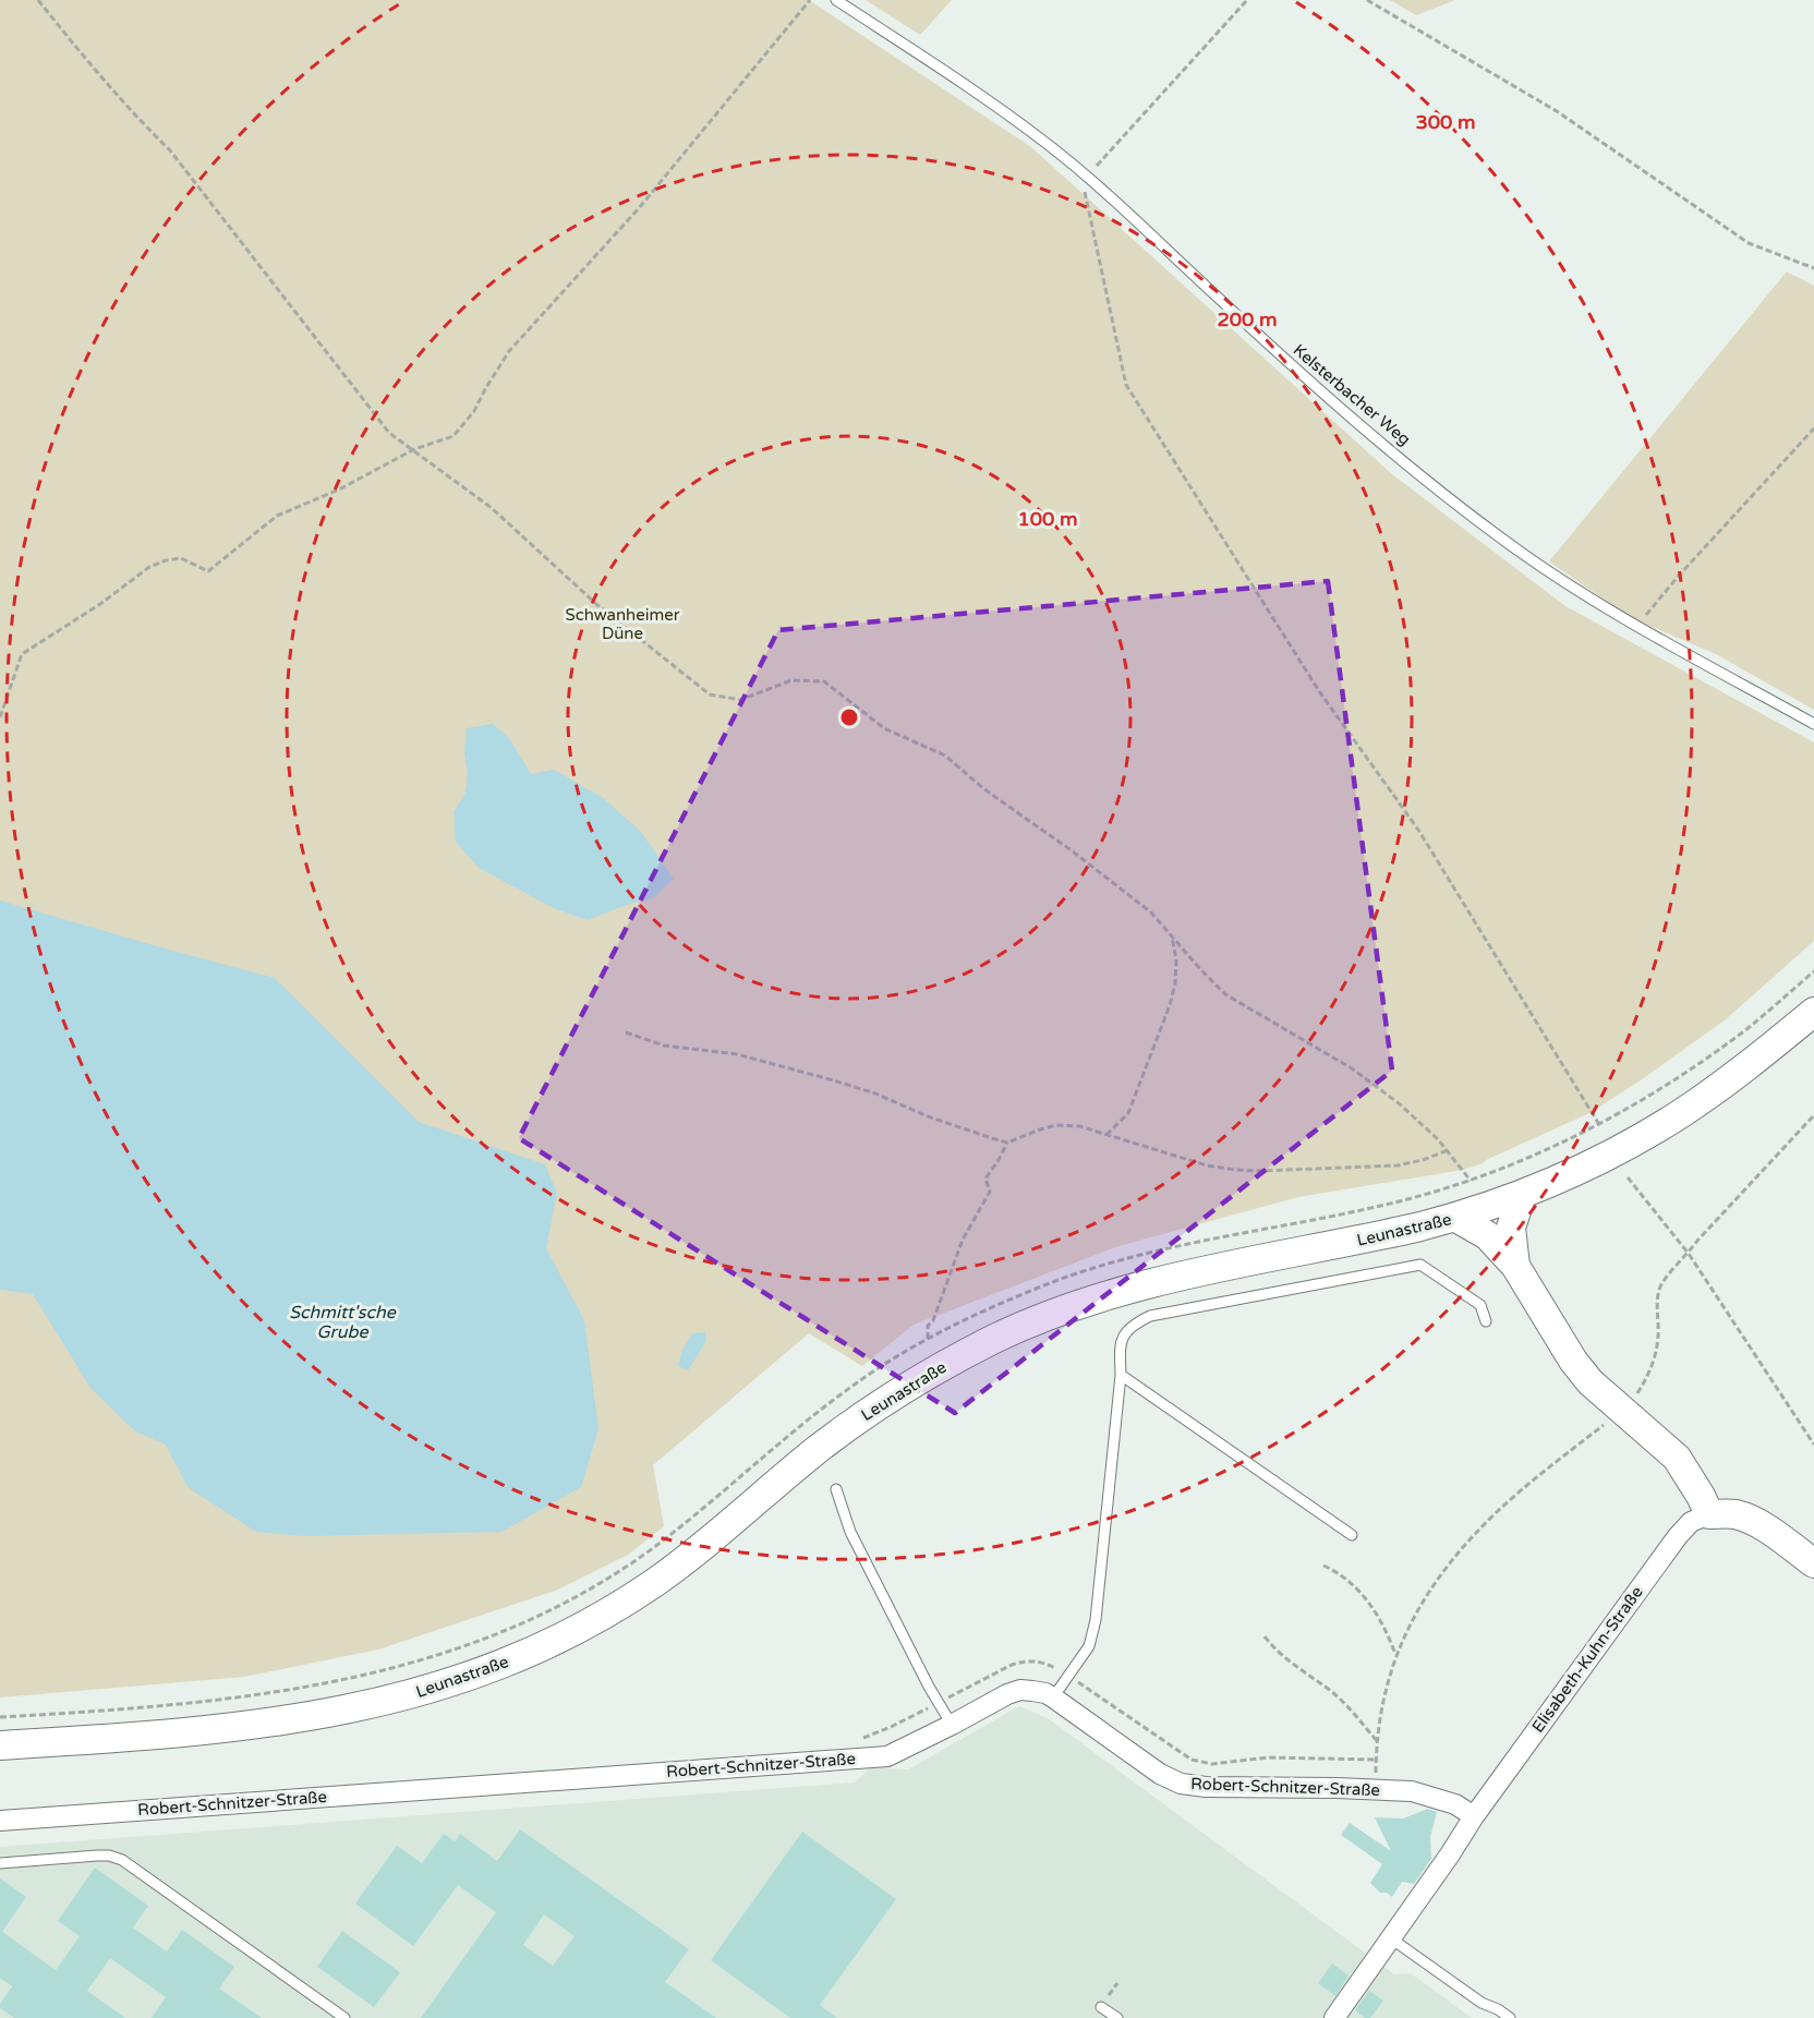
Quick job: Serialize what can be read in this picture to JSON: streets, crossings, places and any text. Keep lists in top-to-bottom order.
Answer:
{
  "streets": {
    "main road": ["Leunastraße"],
    "street": ["Elisabeth-Kuhn-Straße", "Robert-Schnitzer-Straße"],
    "lane": ["Kelsterbacher Weg"]
  },
  "crossings": [
    ["Elisabeth-Kuhn-Straße", "Robert-Schnitzer-Straße"]
  ],
  "water": ["Schmitt'sche Grube"],
  "parks": ["Schwanheimer Düne"],
  "rings": ["300 m", "200 m", "100 m"]
}
